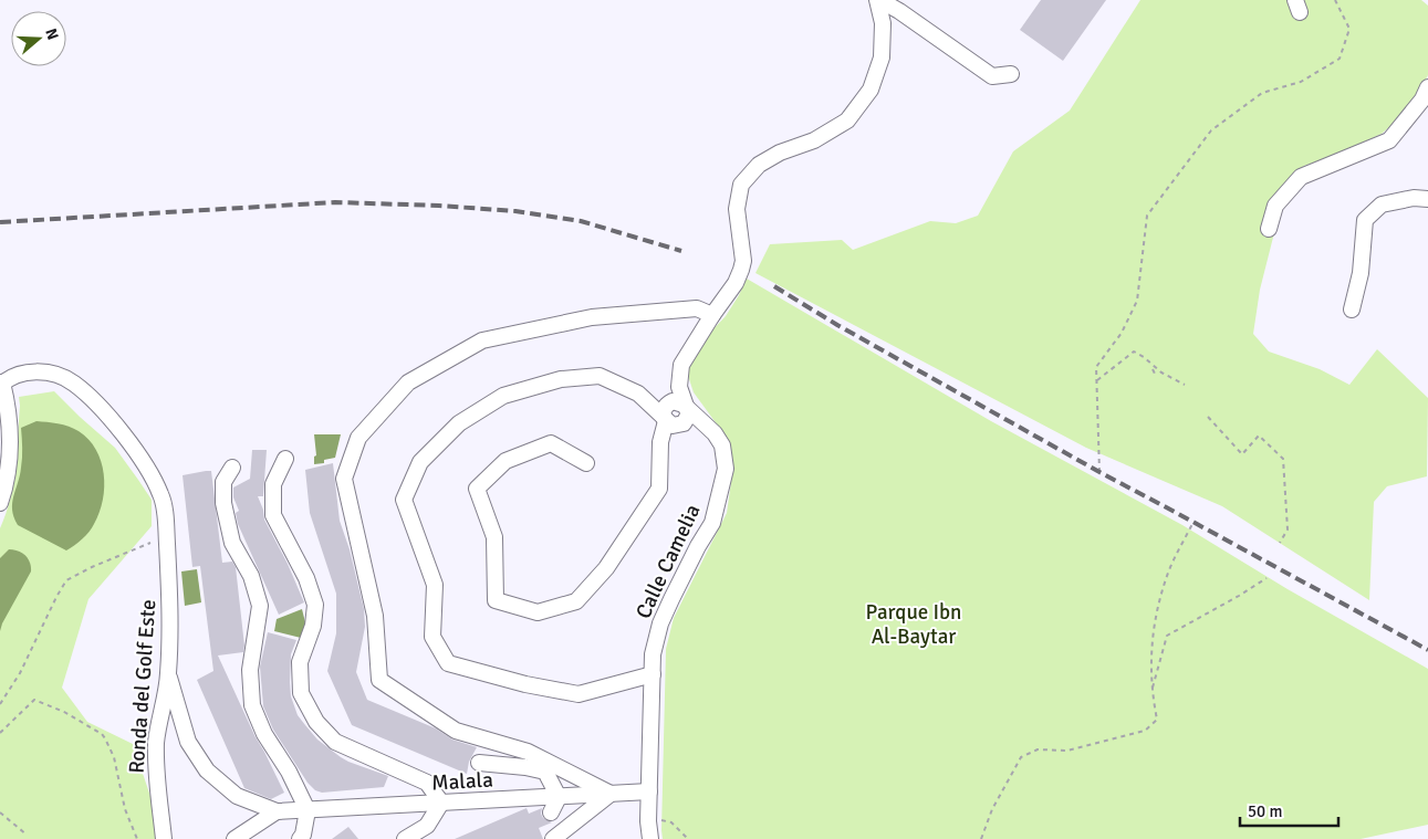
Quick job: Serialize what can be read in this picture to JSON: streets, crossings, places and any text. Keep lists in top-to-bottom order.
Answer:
{
  "streets": {
    "street": ["Calle Camelia", "Ronda del Golf Este", "Malala"]
  },
  "crossings": [
    ["Calle Camelia", "Malala"]
  ],
  "parks": ["Parque Ibn Al-Baytar"],
  "scale_bar": "50 m",
  "north": "right"
}
